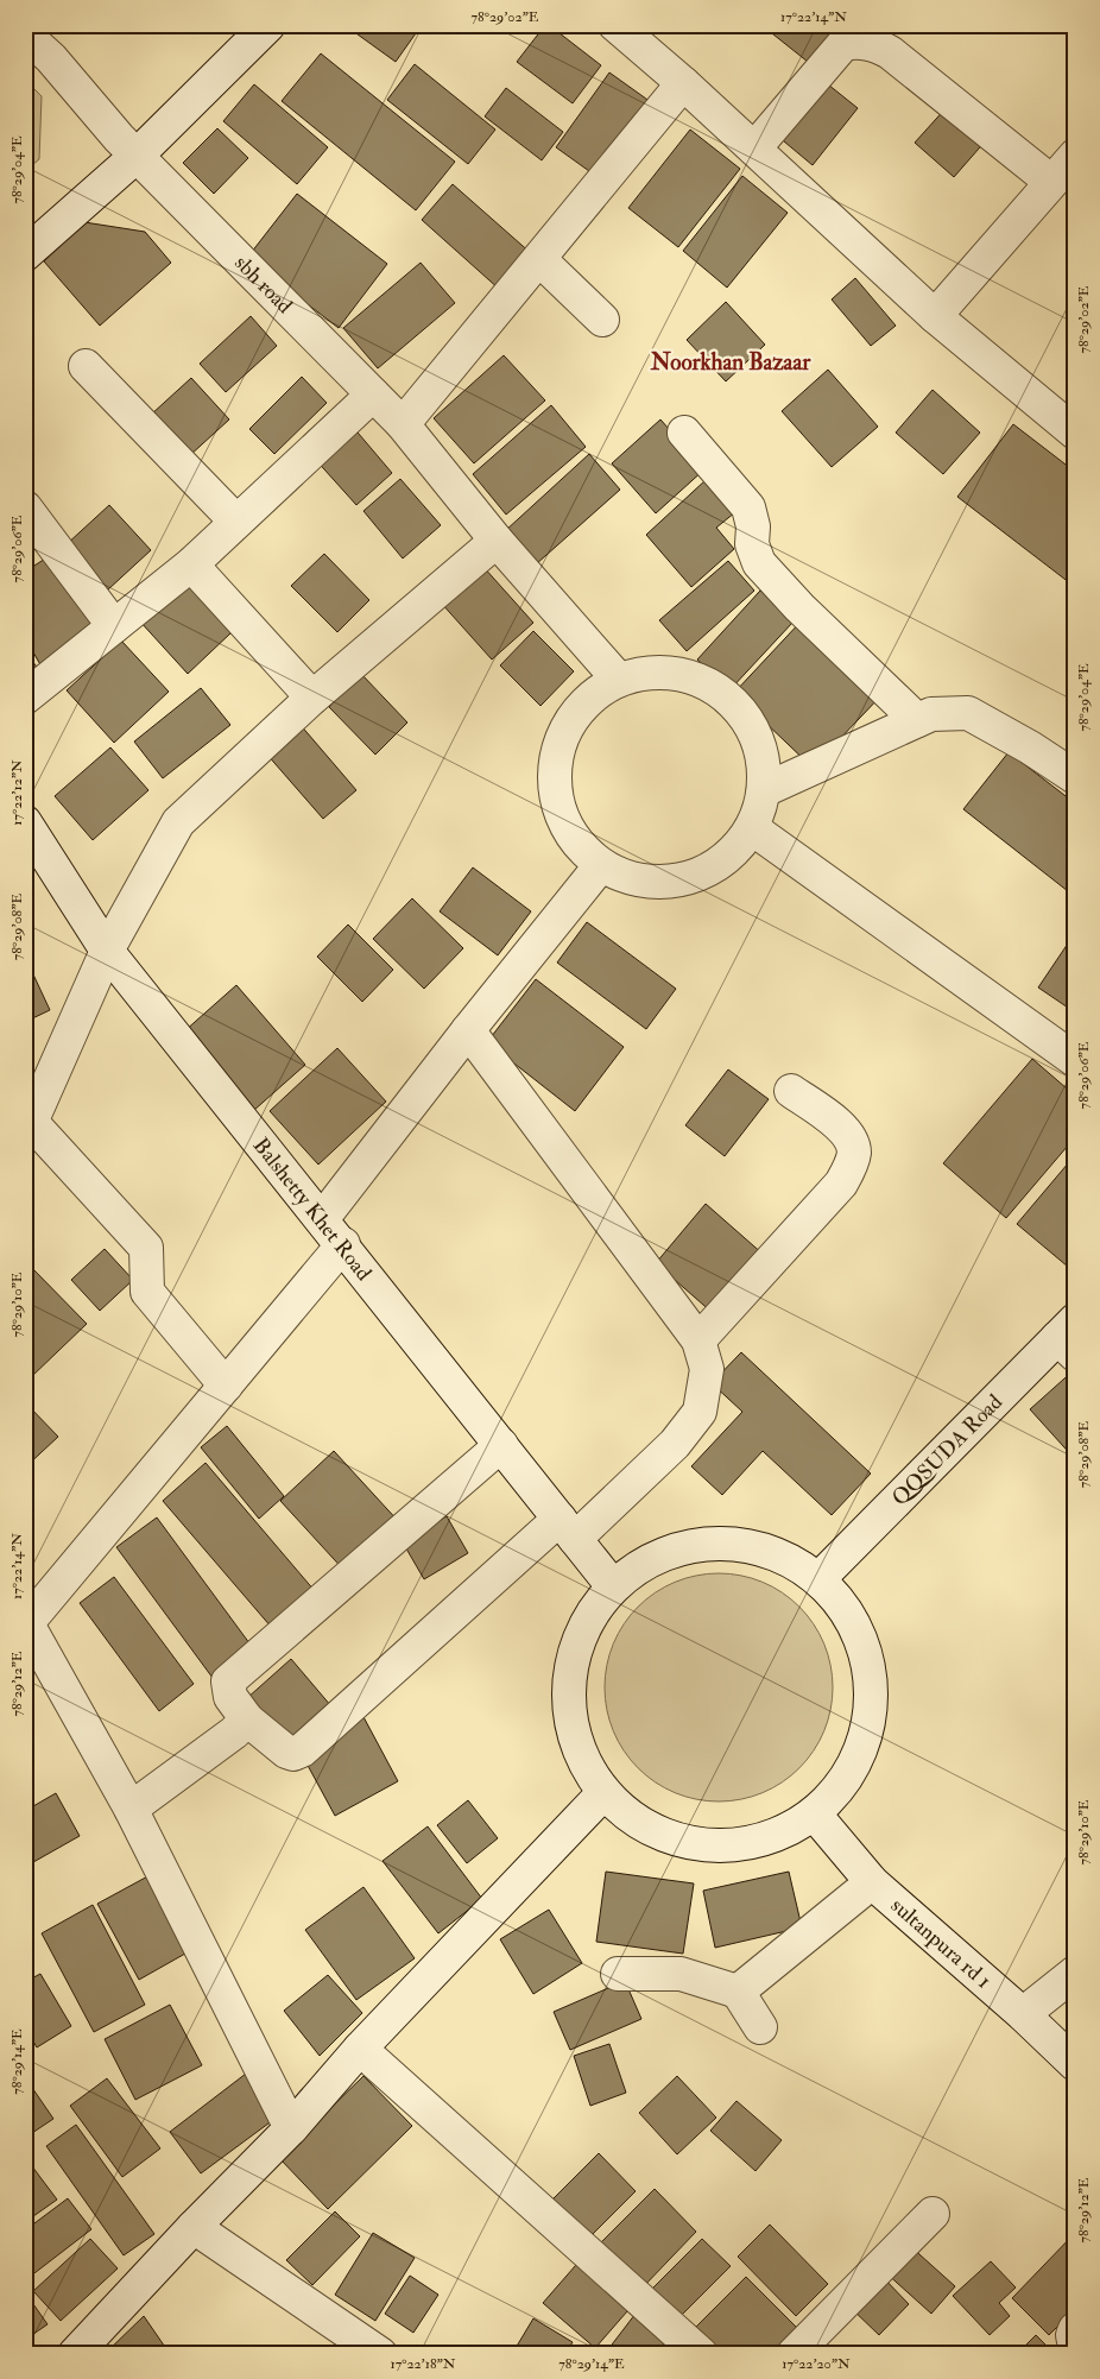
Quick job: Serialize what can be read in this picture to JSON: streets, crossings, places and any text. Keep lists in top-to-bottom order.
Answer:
{
  "streets": {
    "street": [
      "sbh road",
      "Balshetty Khet Road",
      "QQSUDA Road",
      "sultanpura rd 1"
    ]
  },
  "districts": ["Noorkhan Bazaar"],
  "coordinates": [
    "78°29'02\"E",
    "17°22'14\"N",
    "78°29'04\"E",
    "78°29'06\"E",
    "17°22'12\"N",
    "78°29'08\"E",
    "78°29'10\"E",
    "78°29'12\"E",
    "78°29'14\"E",
    "17°22'18\"N",
    "17°22'20\"N"
  ]
}
